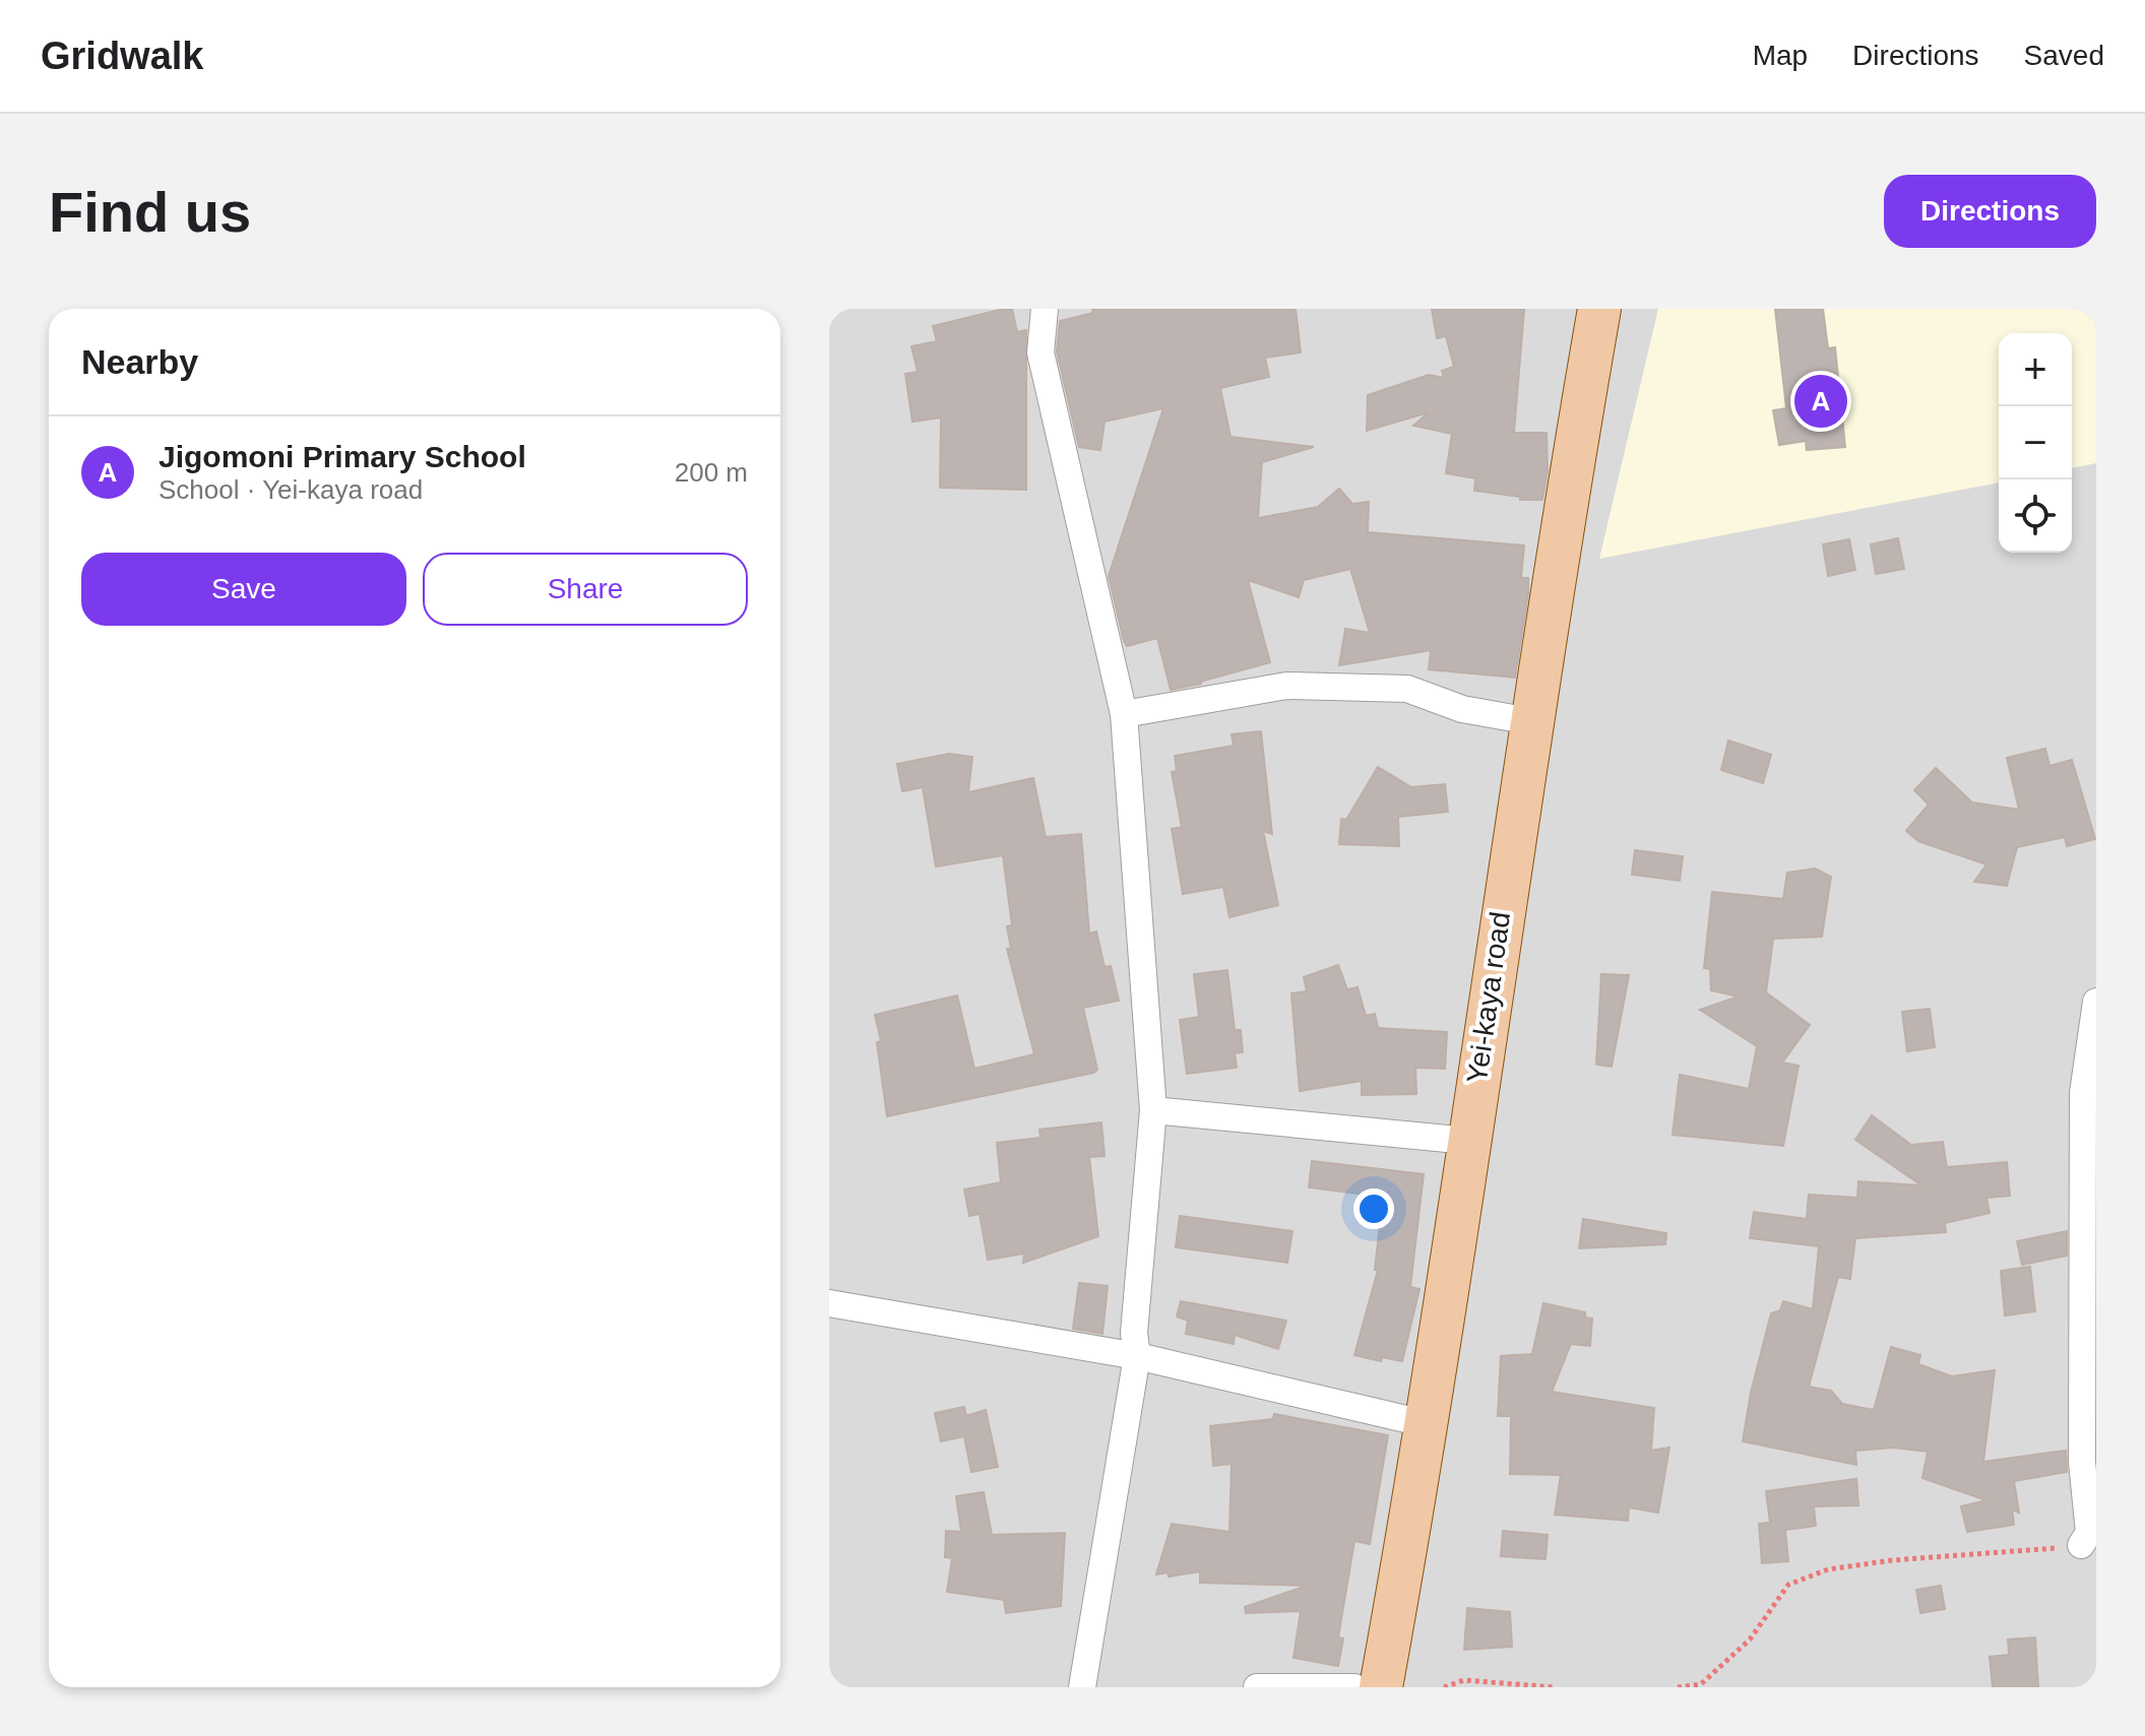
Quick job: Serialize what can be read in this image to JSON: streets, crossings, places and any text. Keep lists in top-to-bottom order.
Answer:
{
  "streets": {
    "main road": ["Yei-kaya road"]
  },
  "page": {
    "header": "Gridwalk",
    "nav": ["Map", "Directions", "Saved"],
    "buttons": [
      "Directions",
      ["Save", "Share"]
    ],
    "title": "Find us",
    "heading": "Nearby",
    "map_buttons": ["+", "−"],
    "pins": "A",
    "list": [
      {
        "mark": "A",
        "name": "Jigomoni Primary School",
        "note": "School · Yei-kaya road",
        "value": "200 m"
      }
    ]
  }
}
